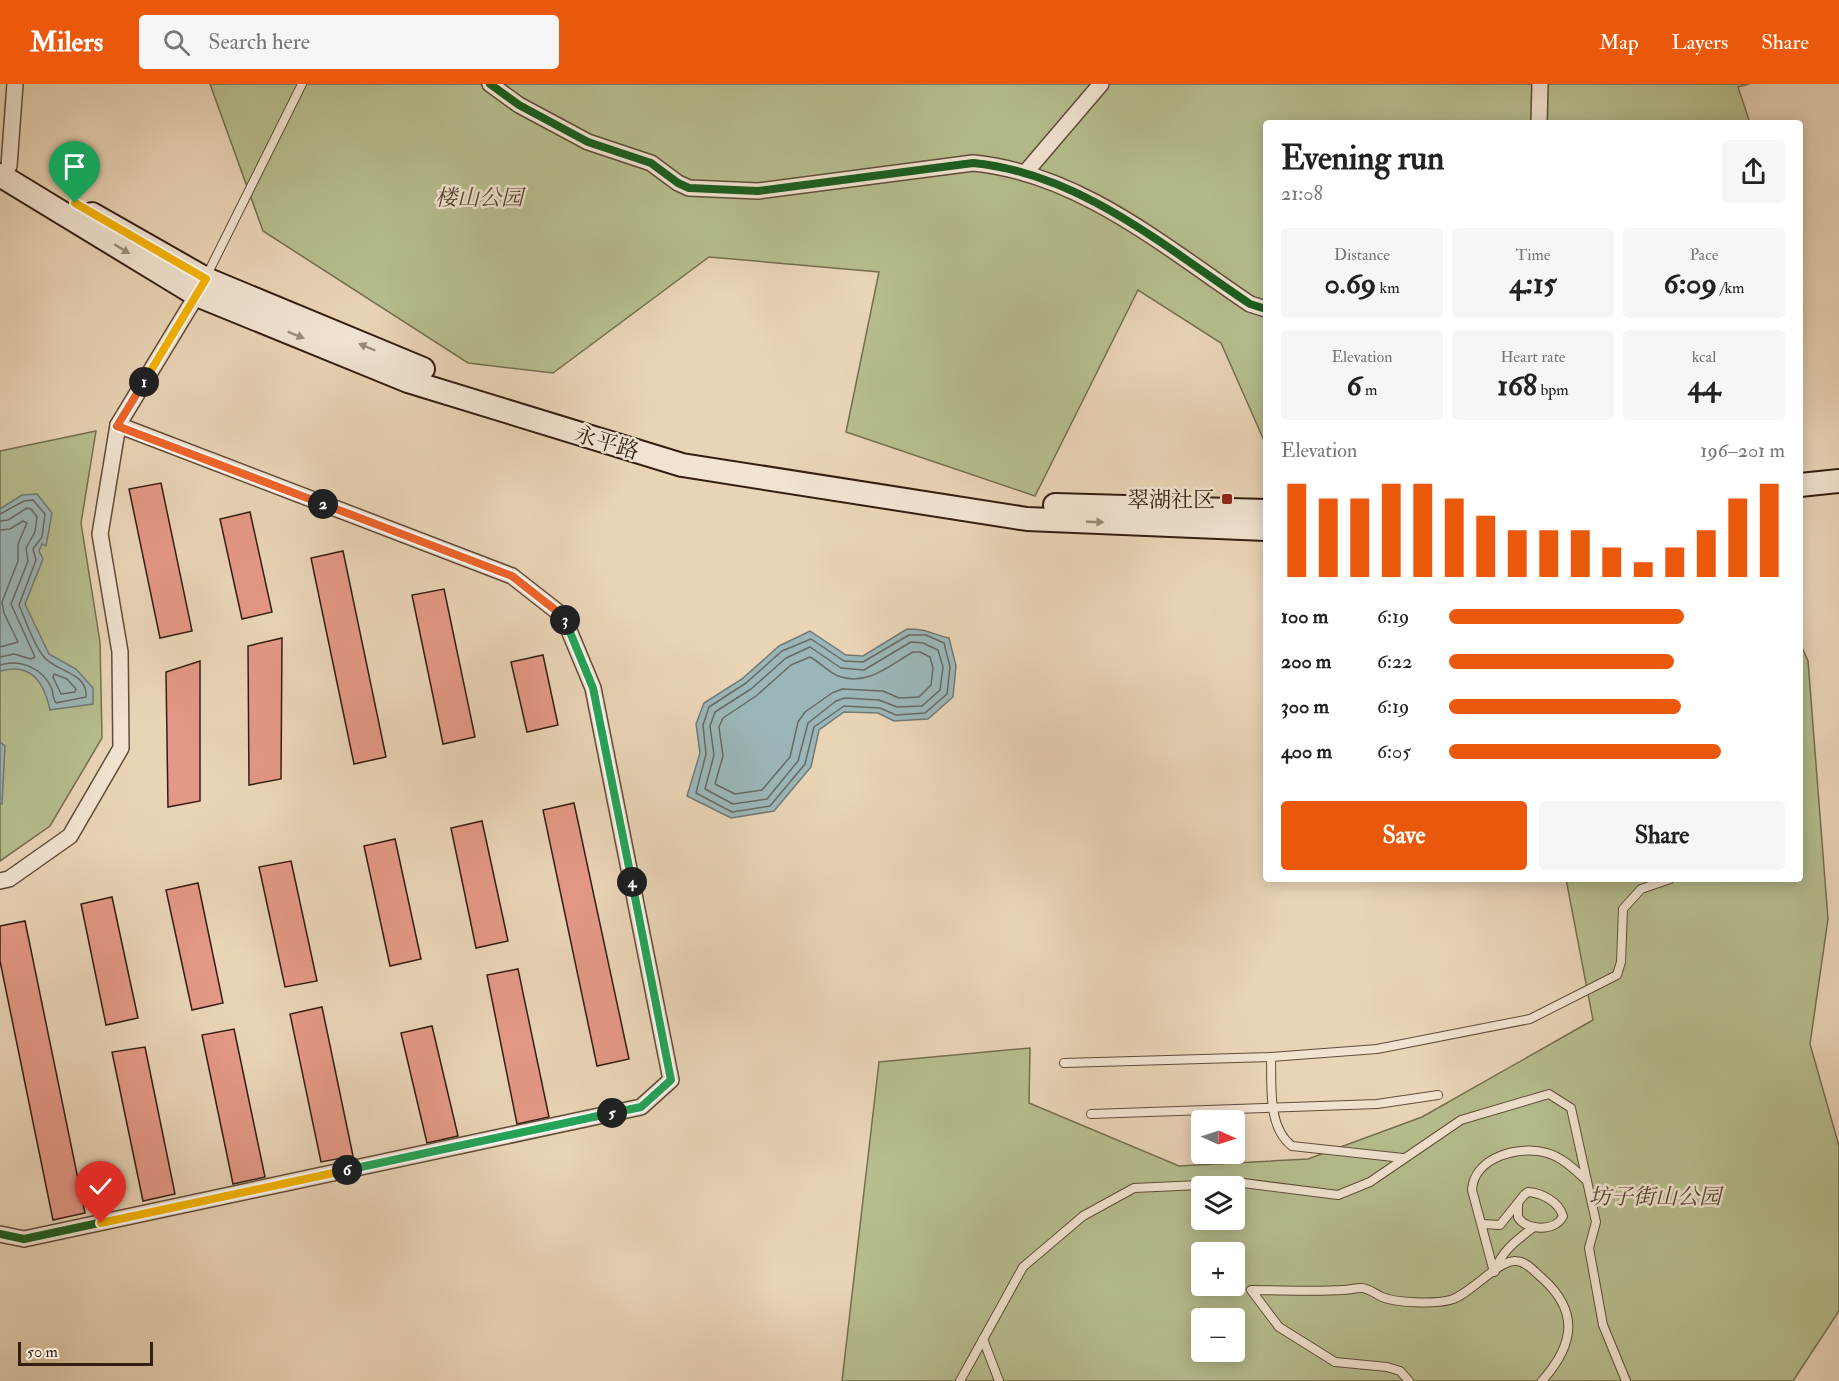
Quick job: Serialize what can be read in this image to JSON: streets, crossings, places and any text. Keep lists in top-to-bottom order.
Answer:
{
  "streets": {
    "main road": ["永平路"]
  },
  "parks": ["楼山公园", "坊子街山公园"],
  "places": {
    "transit": ["翠湖社区"]
  },
  "scale_bar": "50 m",
  "north": "right",
  "page": {
    "header": "Milers",
    "search": "Search here",
    "nav": ["Map", "Layers", "Share"],
    "heading": ["Evening run", "21:08"],
    "stats": [
      ["Distance", "0.69 km"],
      ["Time", "4:15"],
      ["Pace", "6:09 /km"],
      ["Elevation", "6 m"],
      ["Heart rate", "168 bpm"],
      ["kcal", "44"]
    ],
    "pins": [
      "1",
      "2",
      "3",
      "4",
      "5",
      "6"
    ],
    "chart": ["Elevation", "196–201 m"],
    "list": [
      {
        "name": "100 m",
        "note": "6:19"
      },
      {
        "name": "200 m",
        "note": "6:22"
      },
      {
        "name": "300 m",
        "note": "6:19"
      },
      {
        "name": "400 m",
        "note": "6:05"
      }
    ],
    "buttons": ["Save", "Share"],
    "map_buttons": ["+", "−"],
    "scale": "50 m"
  }
}
